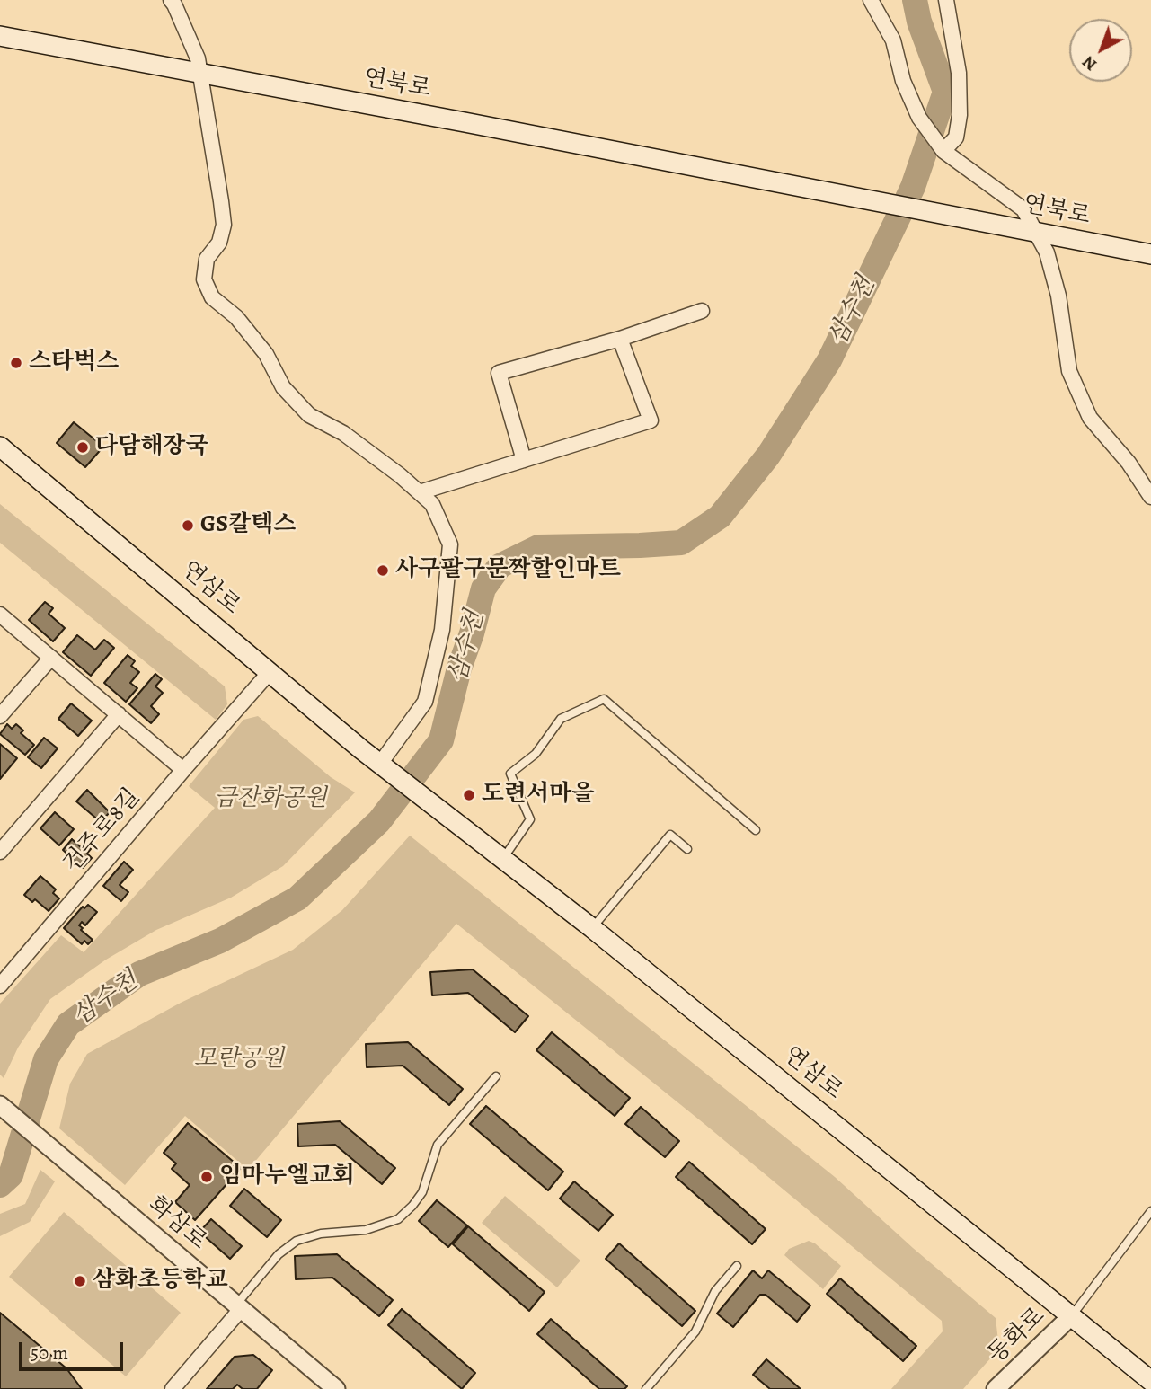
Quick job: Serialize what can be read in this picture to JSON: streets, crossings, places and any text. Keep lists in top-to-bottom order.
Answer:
{
  "streets": {
    "main road": ["연북로", "연삼로"],
    "street": ["건주로8길", "화삼로", "동화로"]
  },
  "crossings": [
    ["연삼로", "건주로8길"],
    ["연삼로", "동화로"]
  ],
  "water": ["삼수천"],
  "parks": ["금잔화공원", "모란공원"],
  "places": [
    "스타벅스",
    "다담해장국",
    "GS칼텍스",
    "사구팔구문짝할인마트",
    "도련서마을",
    "임마누엘교회",
    "삼화초등학교"
  ],
  "scale_bar": "50 m",
  "north": "bottom left"
}
